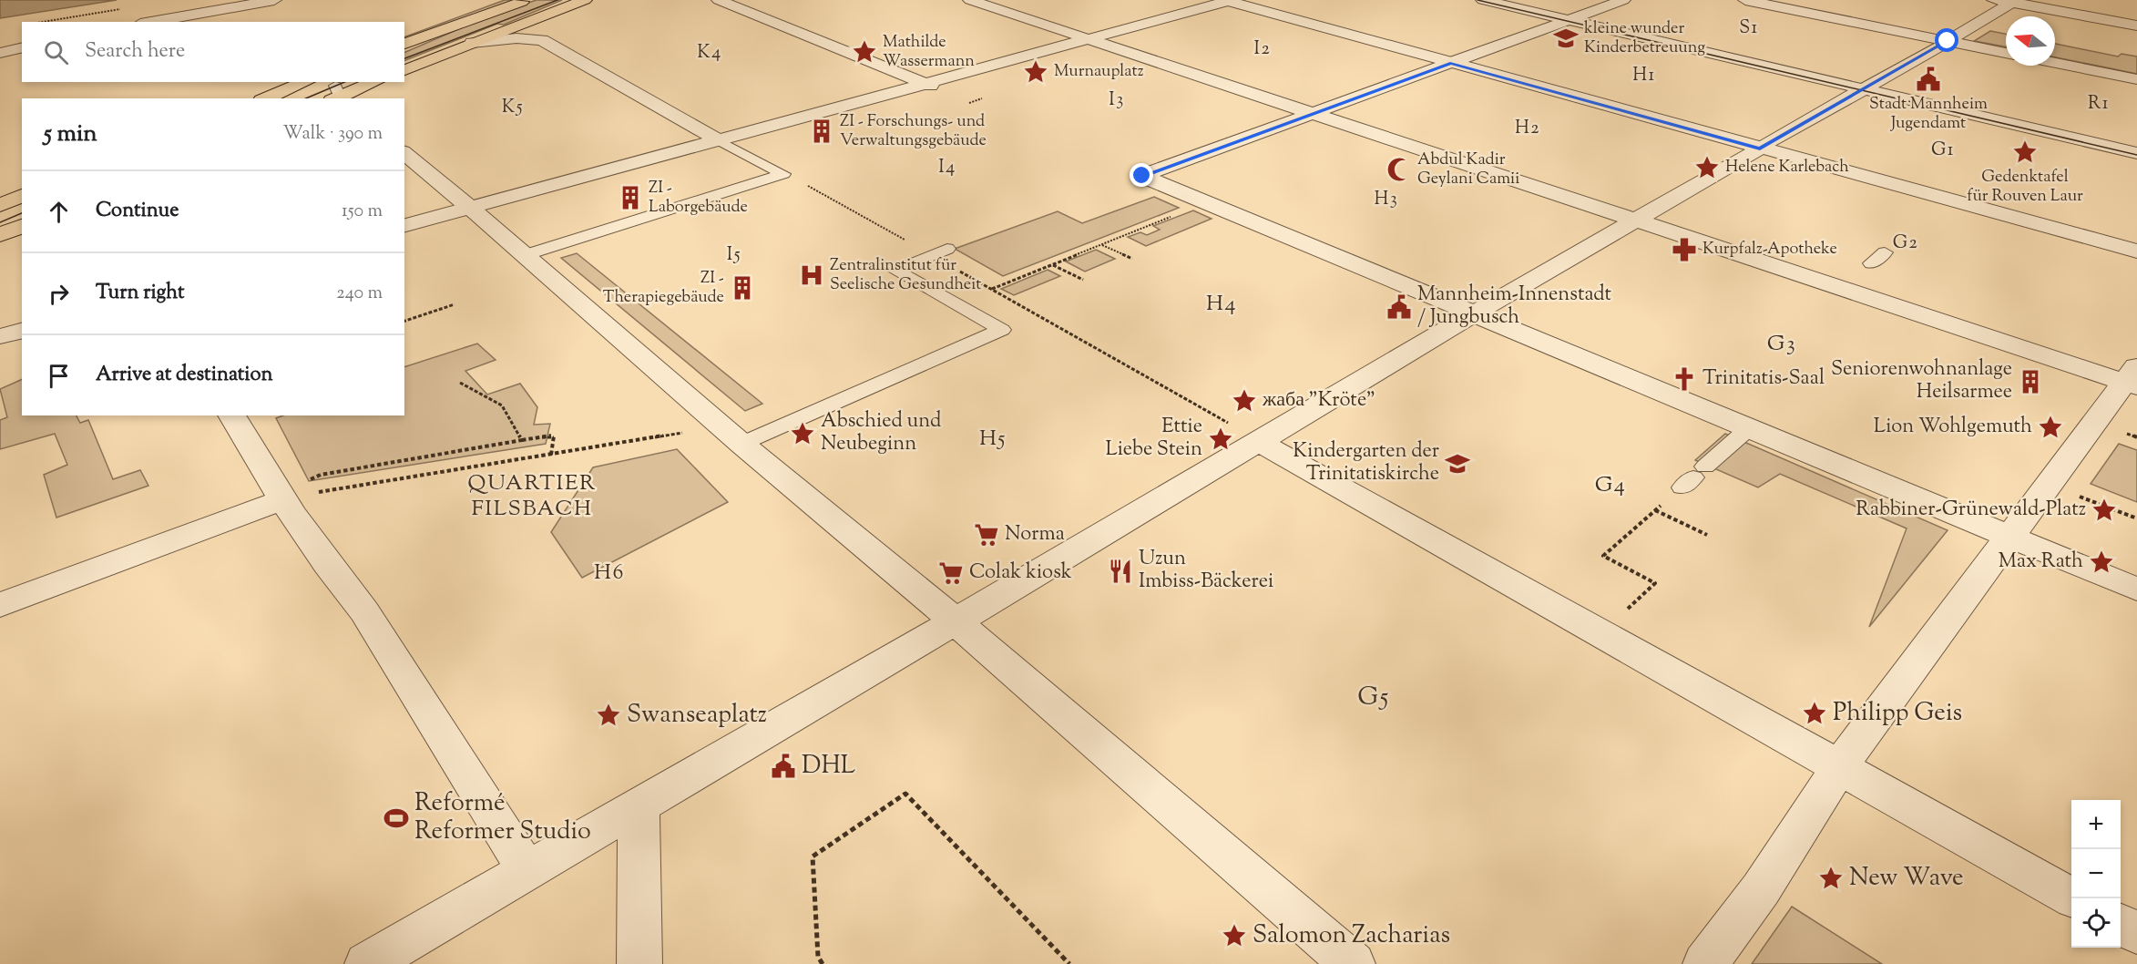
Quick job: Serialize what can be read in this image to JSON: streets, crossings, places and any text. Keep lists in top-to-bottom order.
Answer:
{
  "districts": [
    "S1",
    "I2",
    "K4",
    "H1",
    "I3",
    "R1",
    "K5",
    "H2",
    "G1",
    "I4",
    "H3",
    "G2",
    "I5",
    "H4",
    "G3",
    "H5",
    "QUARTIER FILSBACH",
    "G4",
    "H6",
    "G5"
  ],
  "places": {
    "school or university": ["kleine wunder Kinderbetreuung", "Kindergarten der Trinitatiskirche"],
    "place": [
      "Mathilde Wassermann",
      "Murnauplatz",
      "Gedenktafel für Rouven Laur",
      "Helene Karlebach",
      "жаба \"Kröte\"",
      "Lion Wohlgemuth",
      "Abschied und Neubeginn",
      "Ettie Liebe Stein",
      "Rabbiner-Grünewald-Platz",
      "Max Rath",
      "Philipp Geis",
      "Swanseaplatz",
      "New Wave",
      "Salomon Zacharias"
    ],
    "public building": ["Stadt Mannheim Jugendamt", "Mannheim-Innenstadt / Jungbusch", "DHL"],
    "building": [
      "ZI - Forschungs- und Verwaltungsgebäude",
      "ZI - Laborgebäude",
      "ZI - Therapiegebäude",
      "Seniorenwohnanlage Heilsarmee"
    ],
    "mosque": ["Abdul Kadir Geylani Camii"],
    "pharmacy": ["Kurpfalz-Apotheke"],
    "hospital": ["Zentralinstitut für Seelische Gesundheit"],
    "church": ["Trinitatis-Saal"],
    "supermarket": ["Norma", "Colak kiosk"],
    "restaurant": ["Uzun Imbiss-Bäckerei"],
    "sports": ["Reformé Reformer Studio"]
  },
  "north": "left",
  "page": {
    "search": "Search here",
    "heading": ["5 min", "Walk · 390 m"],
    "list": [
      ["Continue", "150 m"],
      ["Turn right", "240 m"],
      "Arrive at destination"
    ],
    "map_buttons": ["+", "−"]
  }
}
